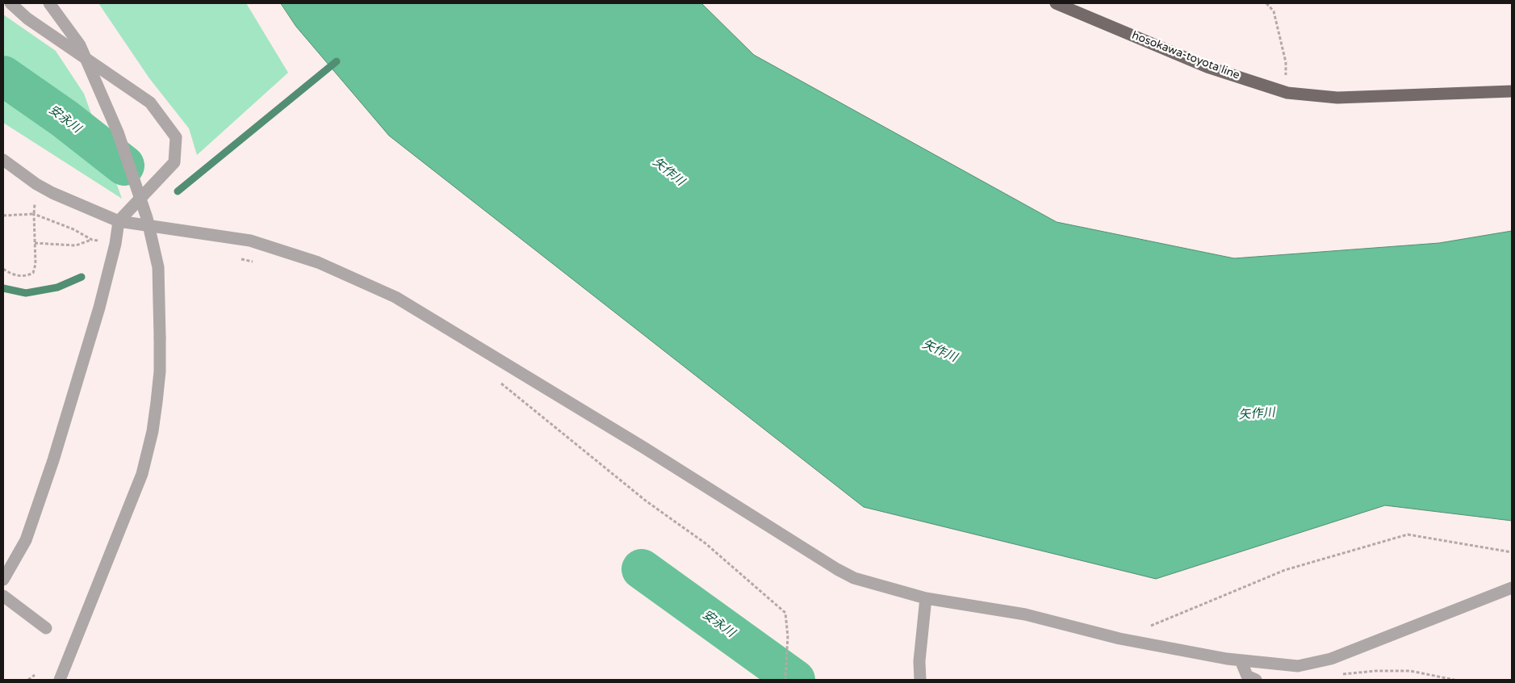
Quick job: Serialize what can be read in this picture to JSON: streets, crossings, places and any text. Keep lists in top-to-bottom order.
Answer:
{
  "streets": {
    "main road": ["hosokawa-toyota line"]
  },
  "water": ["安永川", "矢作川"]
}
